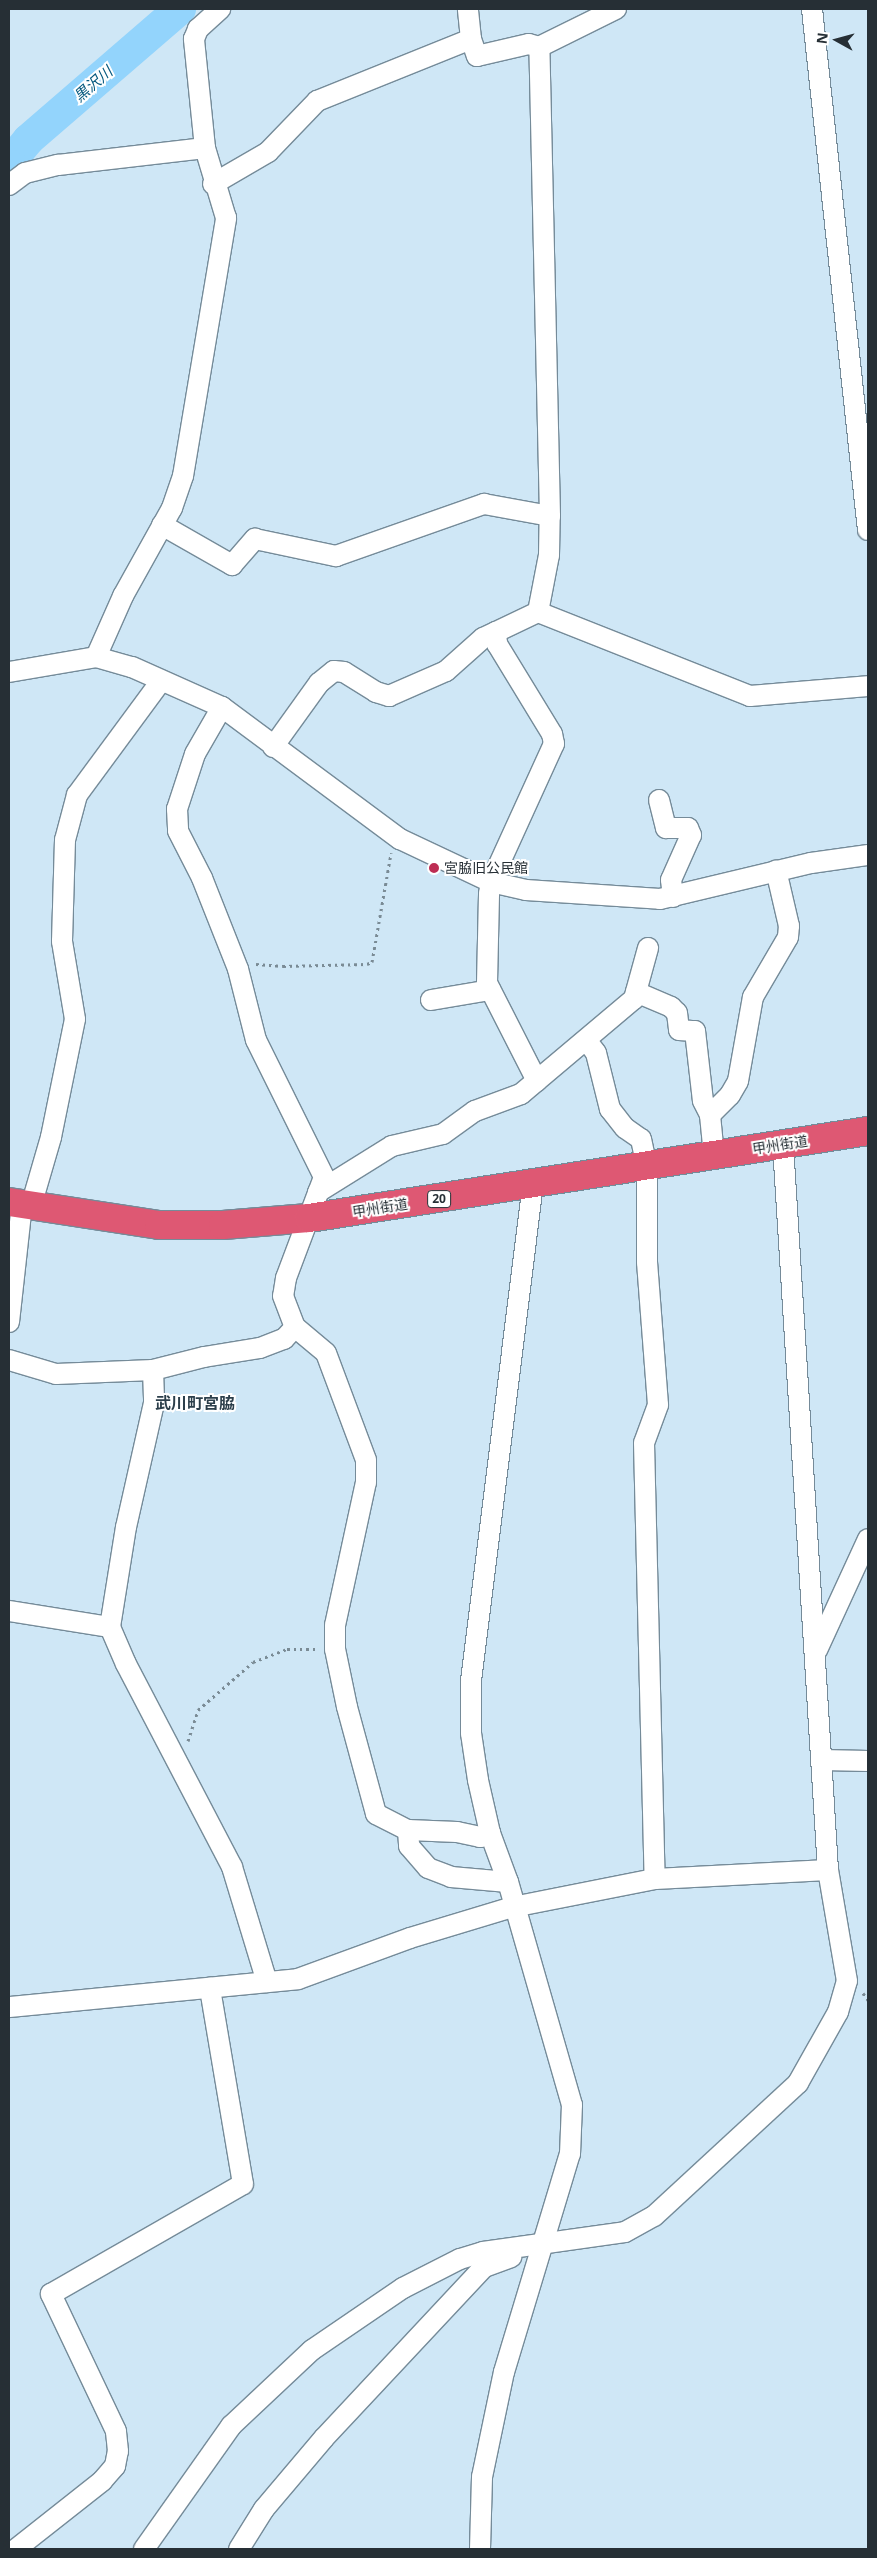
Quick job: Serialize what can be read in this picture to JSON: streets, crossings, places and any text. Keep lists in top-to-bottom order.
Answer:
{
  "streets": {
    "highway": ["甲州街道", "20"]
  },
  "districts": ["武川町宮脇"],
  "water": ["黒沢川"],
  "places": ["宮脇旧公民館"],
  "north": "left"
}
